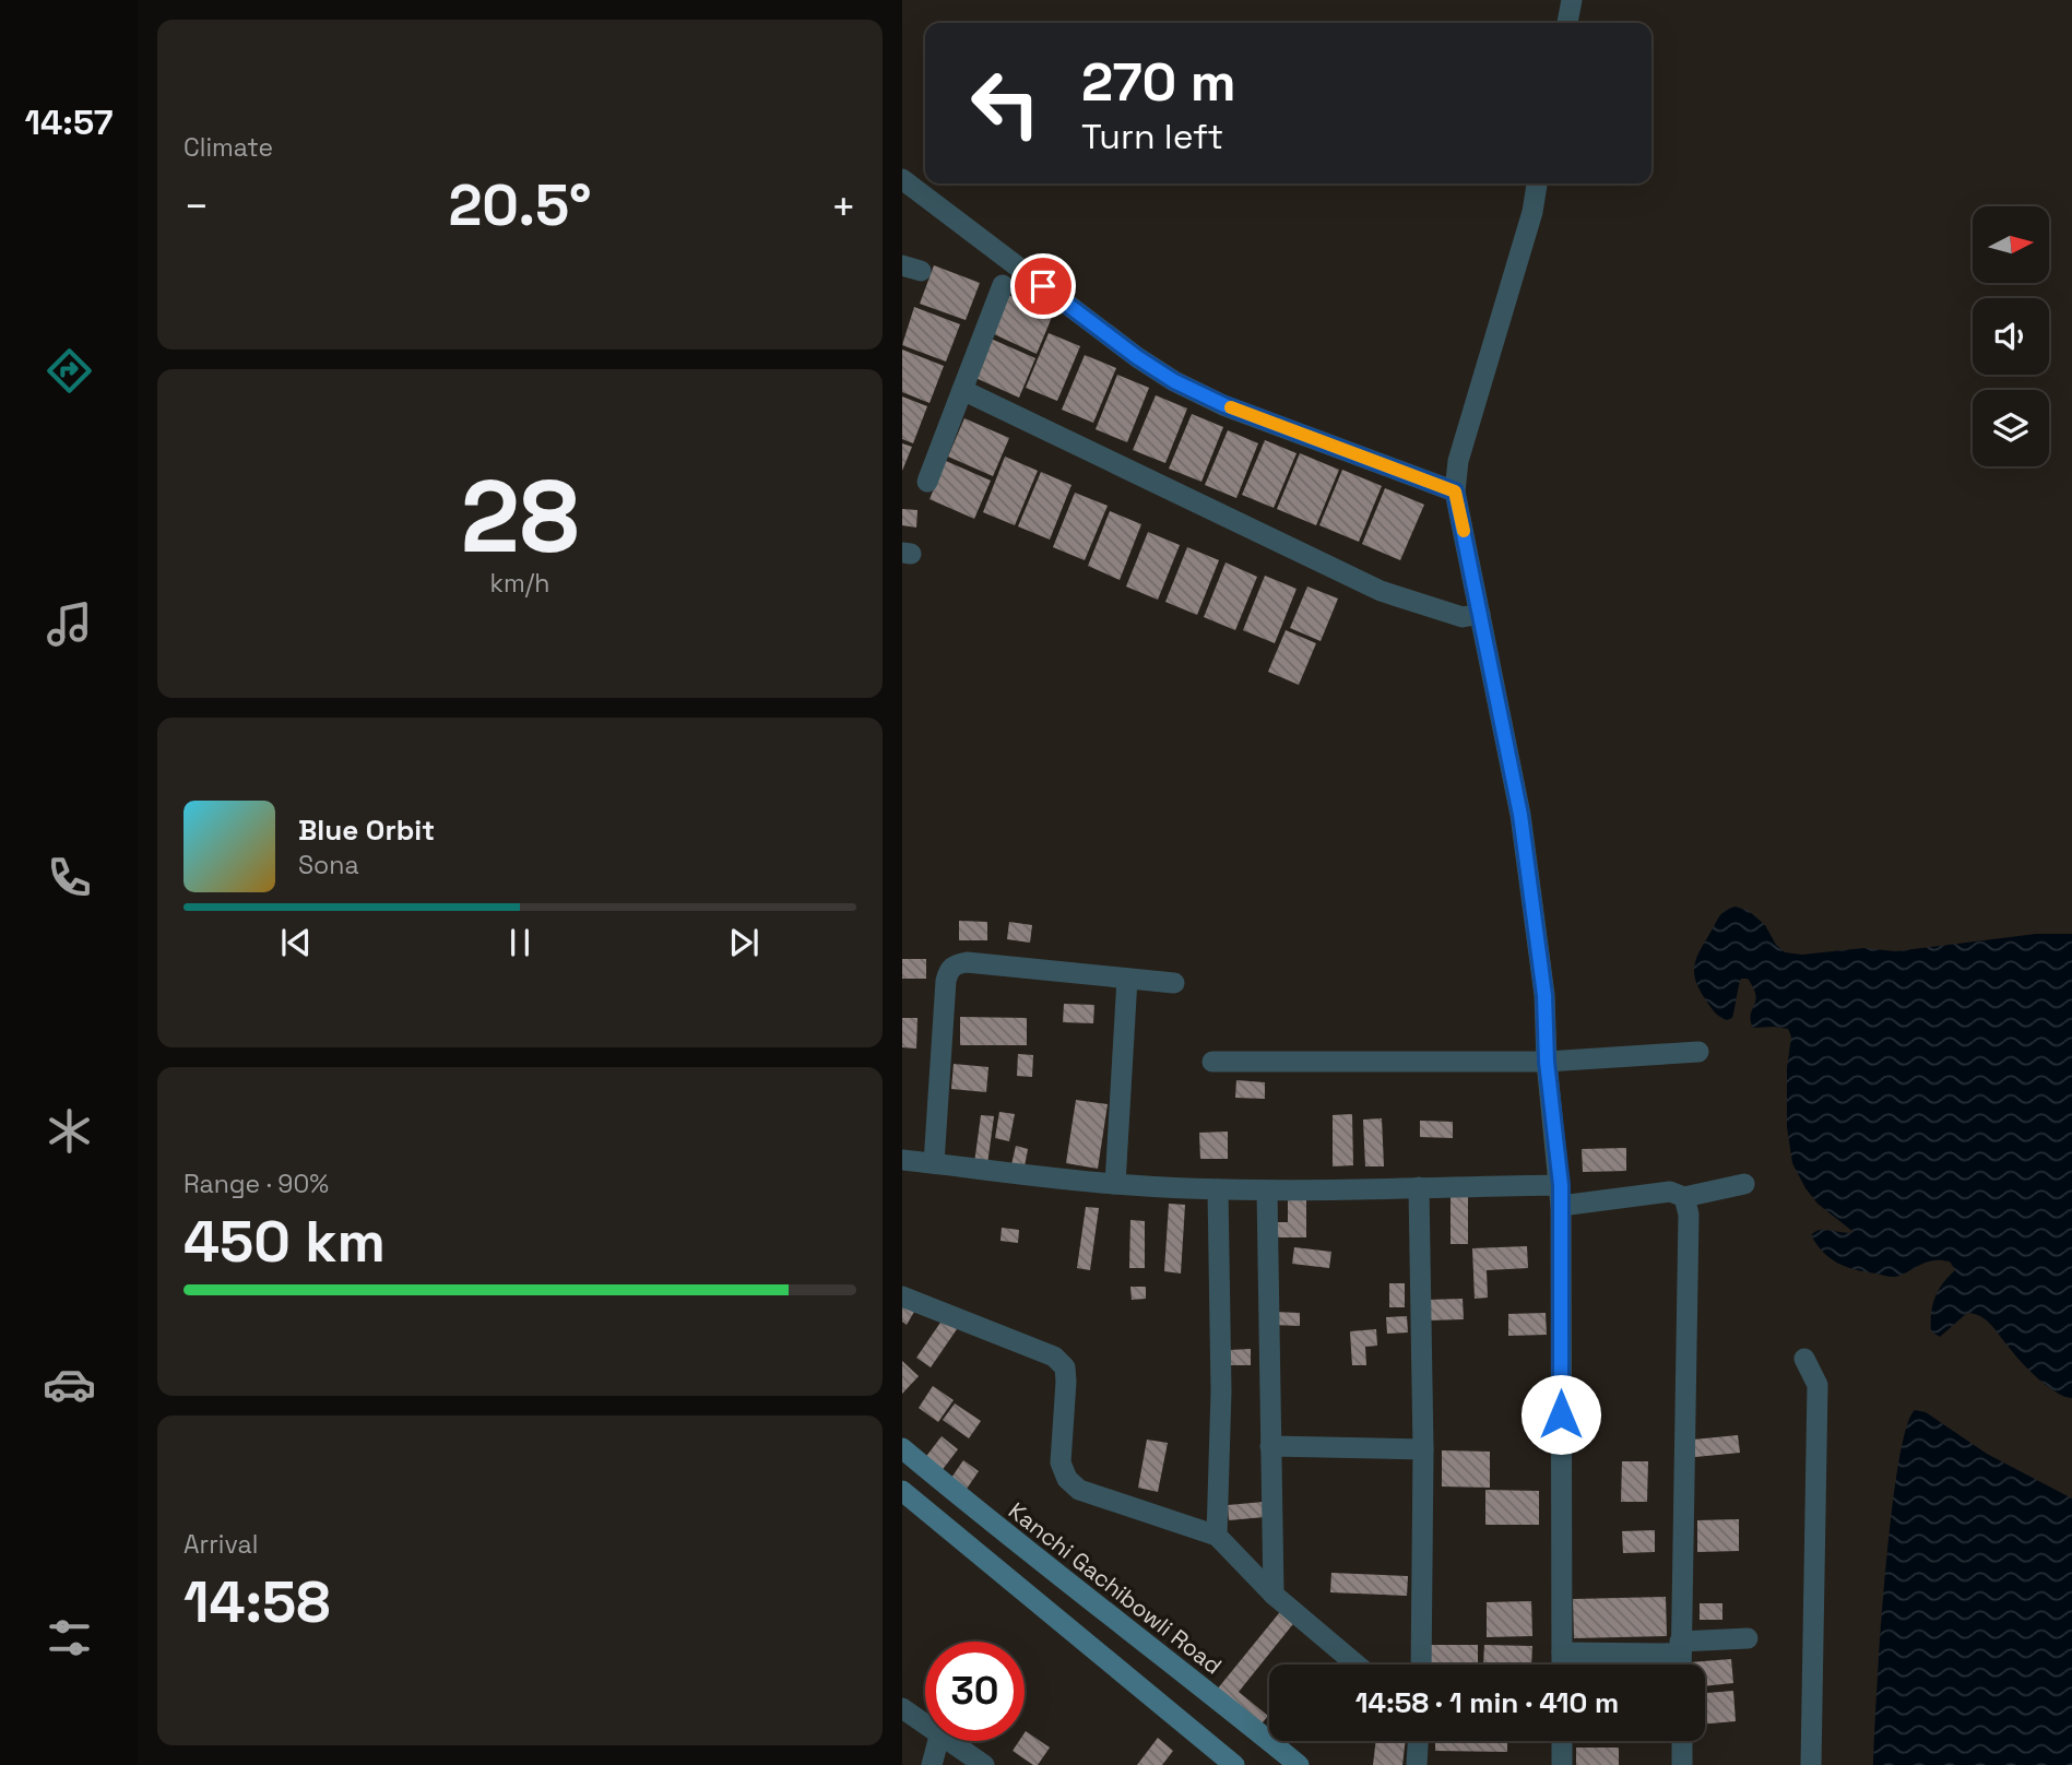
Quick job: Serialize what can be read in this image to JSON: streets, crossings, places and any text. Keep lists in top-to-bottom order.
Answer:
{
  "streets": {
    "main road": ["Kanchi Gachibowli Road"]
  },
  "north": "right",
  "page": {
    "tabs": "14:57",
    "tile": [
      "Climate",
      ["28", "km/h"],
      ["Range · 90%", "450 km"],
      ["Arrival", "14:58"]
    ],
    "turn": ["270 m", "Turn left"],
    "heat": ["−", "20.5°", "+"],
    "song": ["Blue Orbit", "Sona"],
    "limit": "30",
    "trip": "14:58 · 1 min · 410 m"
  }
}
